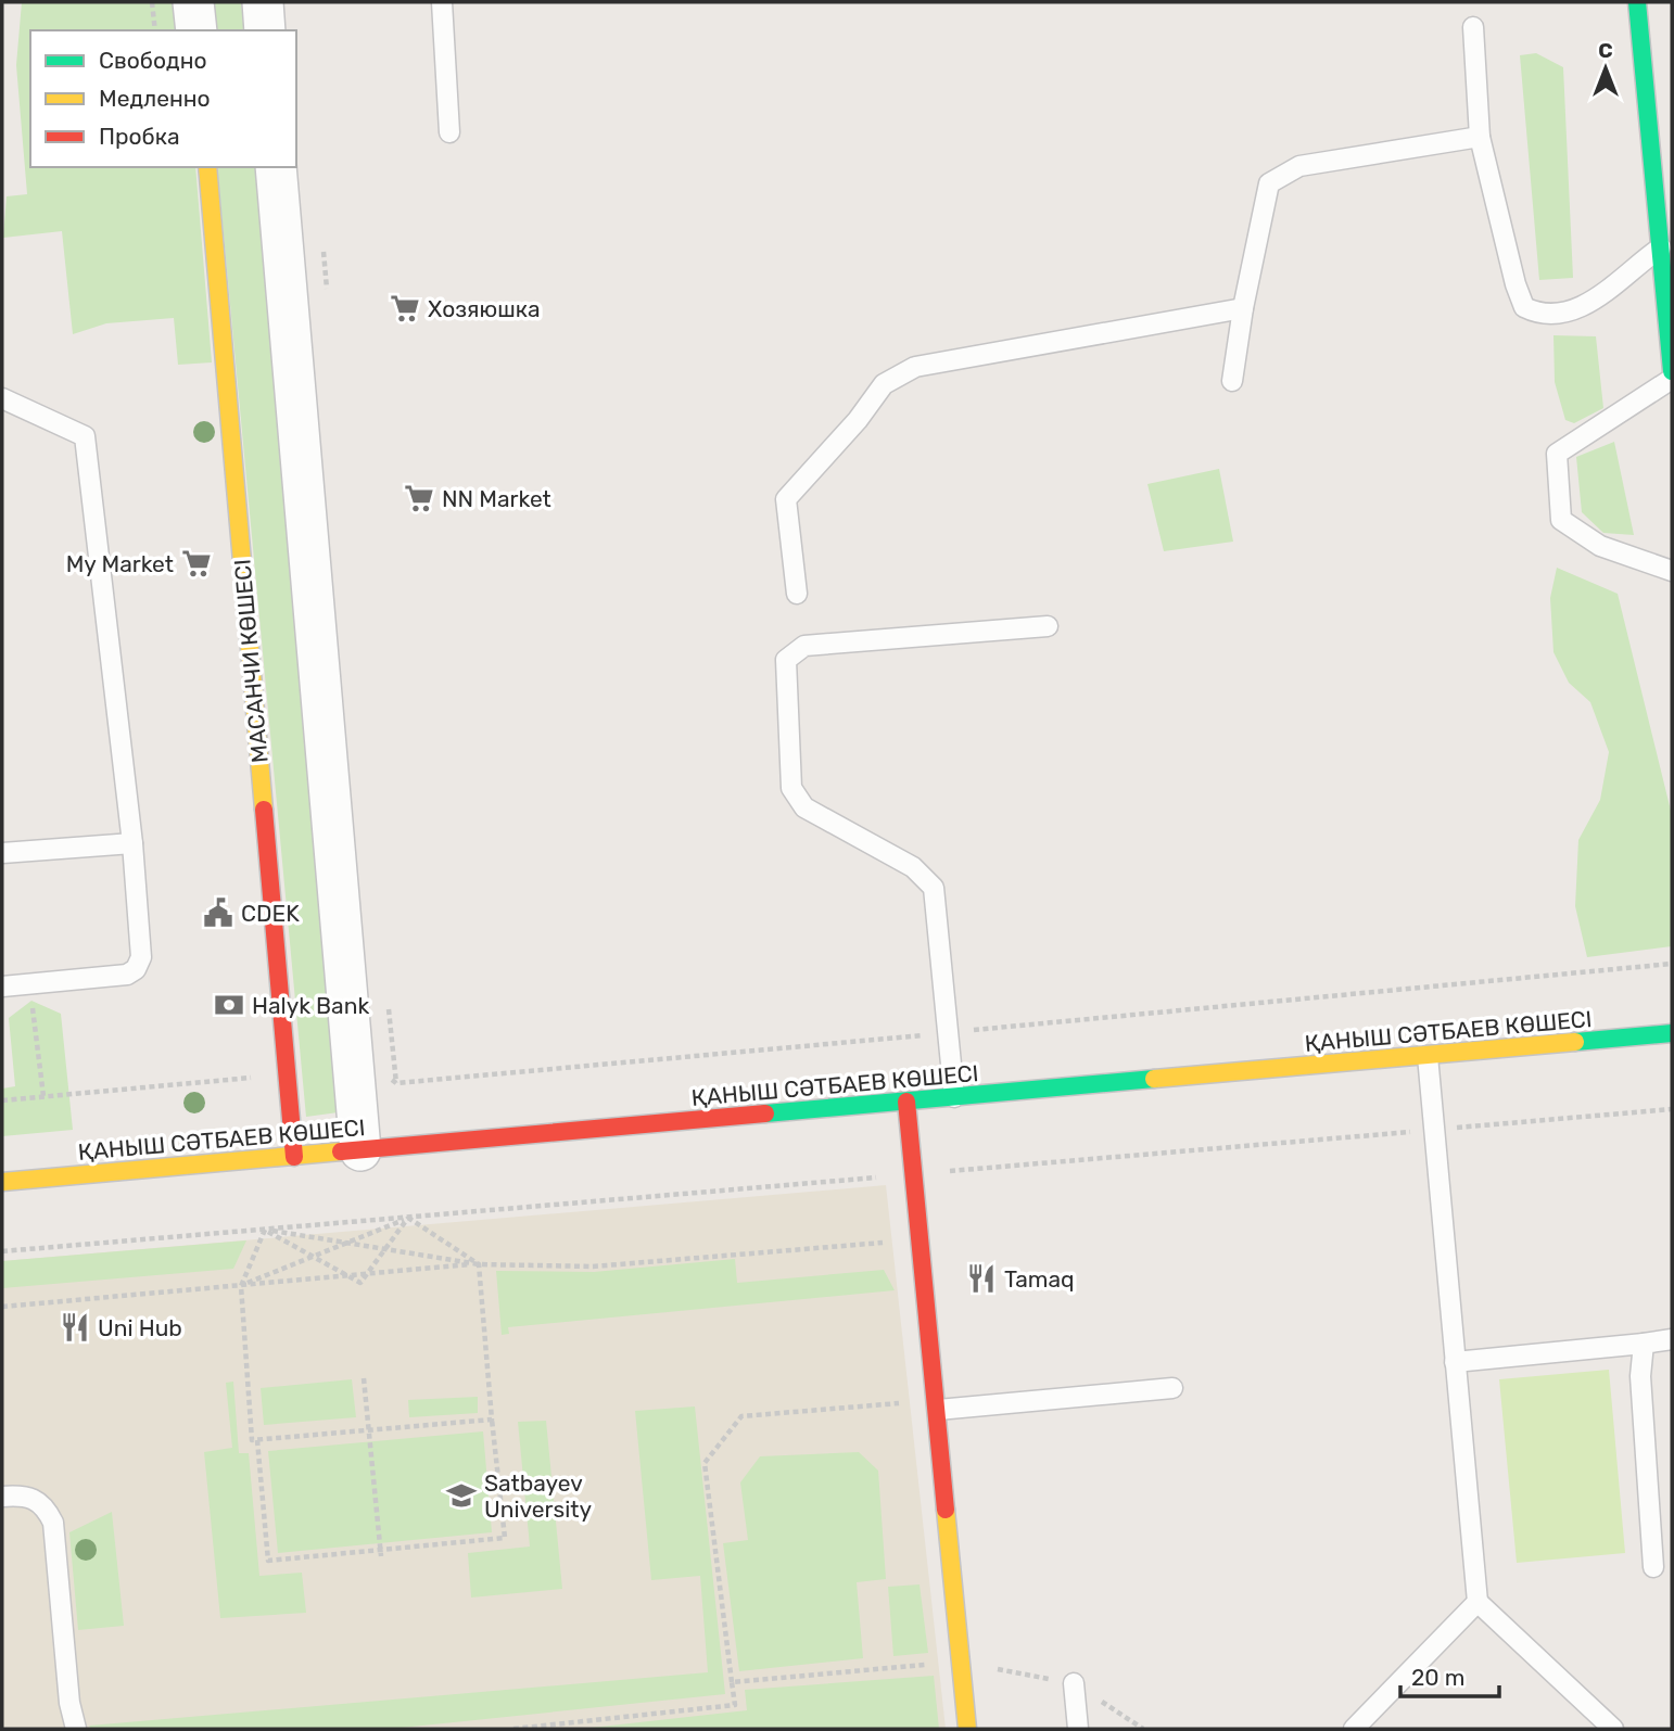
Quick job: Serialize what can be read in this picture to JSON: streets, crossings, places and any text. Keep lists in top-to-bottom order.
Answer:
{
  "streets": {
    "main road": ["МАСАНЧИ КӨШЕСІ", "ҚАНЫШ СӘТБАЕВ КӨШЕСІ"]
  },
  "crossings": [
    ["МАСАНЧИ КӨШЕСІ", "ҚАНЫШ СӘТБАЕВ КӨШЕСІ"]
  ],
  "places": {
    "supermarket": ["Хозяюшка", "NN Market", "My Market"],
    "public building": ["CDEK"],
    "bank": ["Halyk Bank"],
    "restaurant": ["Tamaq", "Uni Hub"],
    "school or university": ["Satbayev University"]
  },
  "legend": ["Свободно", "Медленно", "Пробка"],
  "scale_bar": "20 m",
  "north": "top"
}
